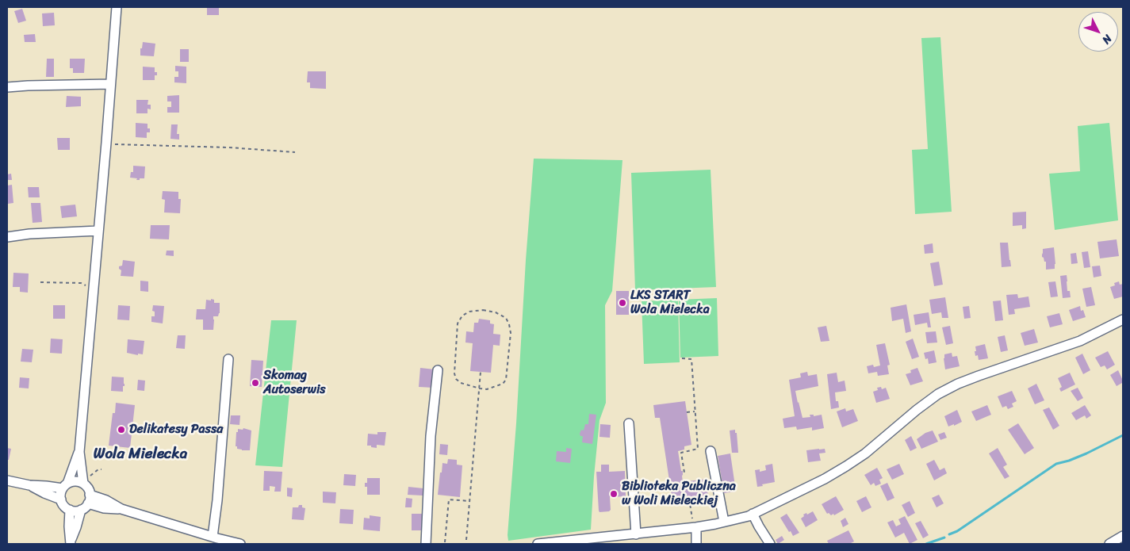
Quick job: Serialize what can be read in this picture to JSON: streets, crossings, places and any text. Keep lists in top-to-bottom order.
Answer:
{
  "districts": ["Wola Mielecka"],
  "places": [
    "LKS START Wola Mielecka",
    "Skomag Autoserwis",
    "Delikatesy Passa",
    "Biblioteka Publiczna w Woli Mieleckiej"
  ],
  "north": "bottom right"
}
